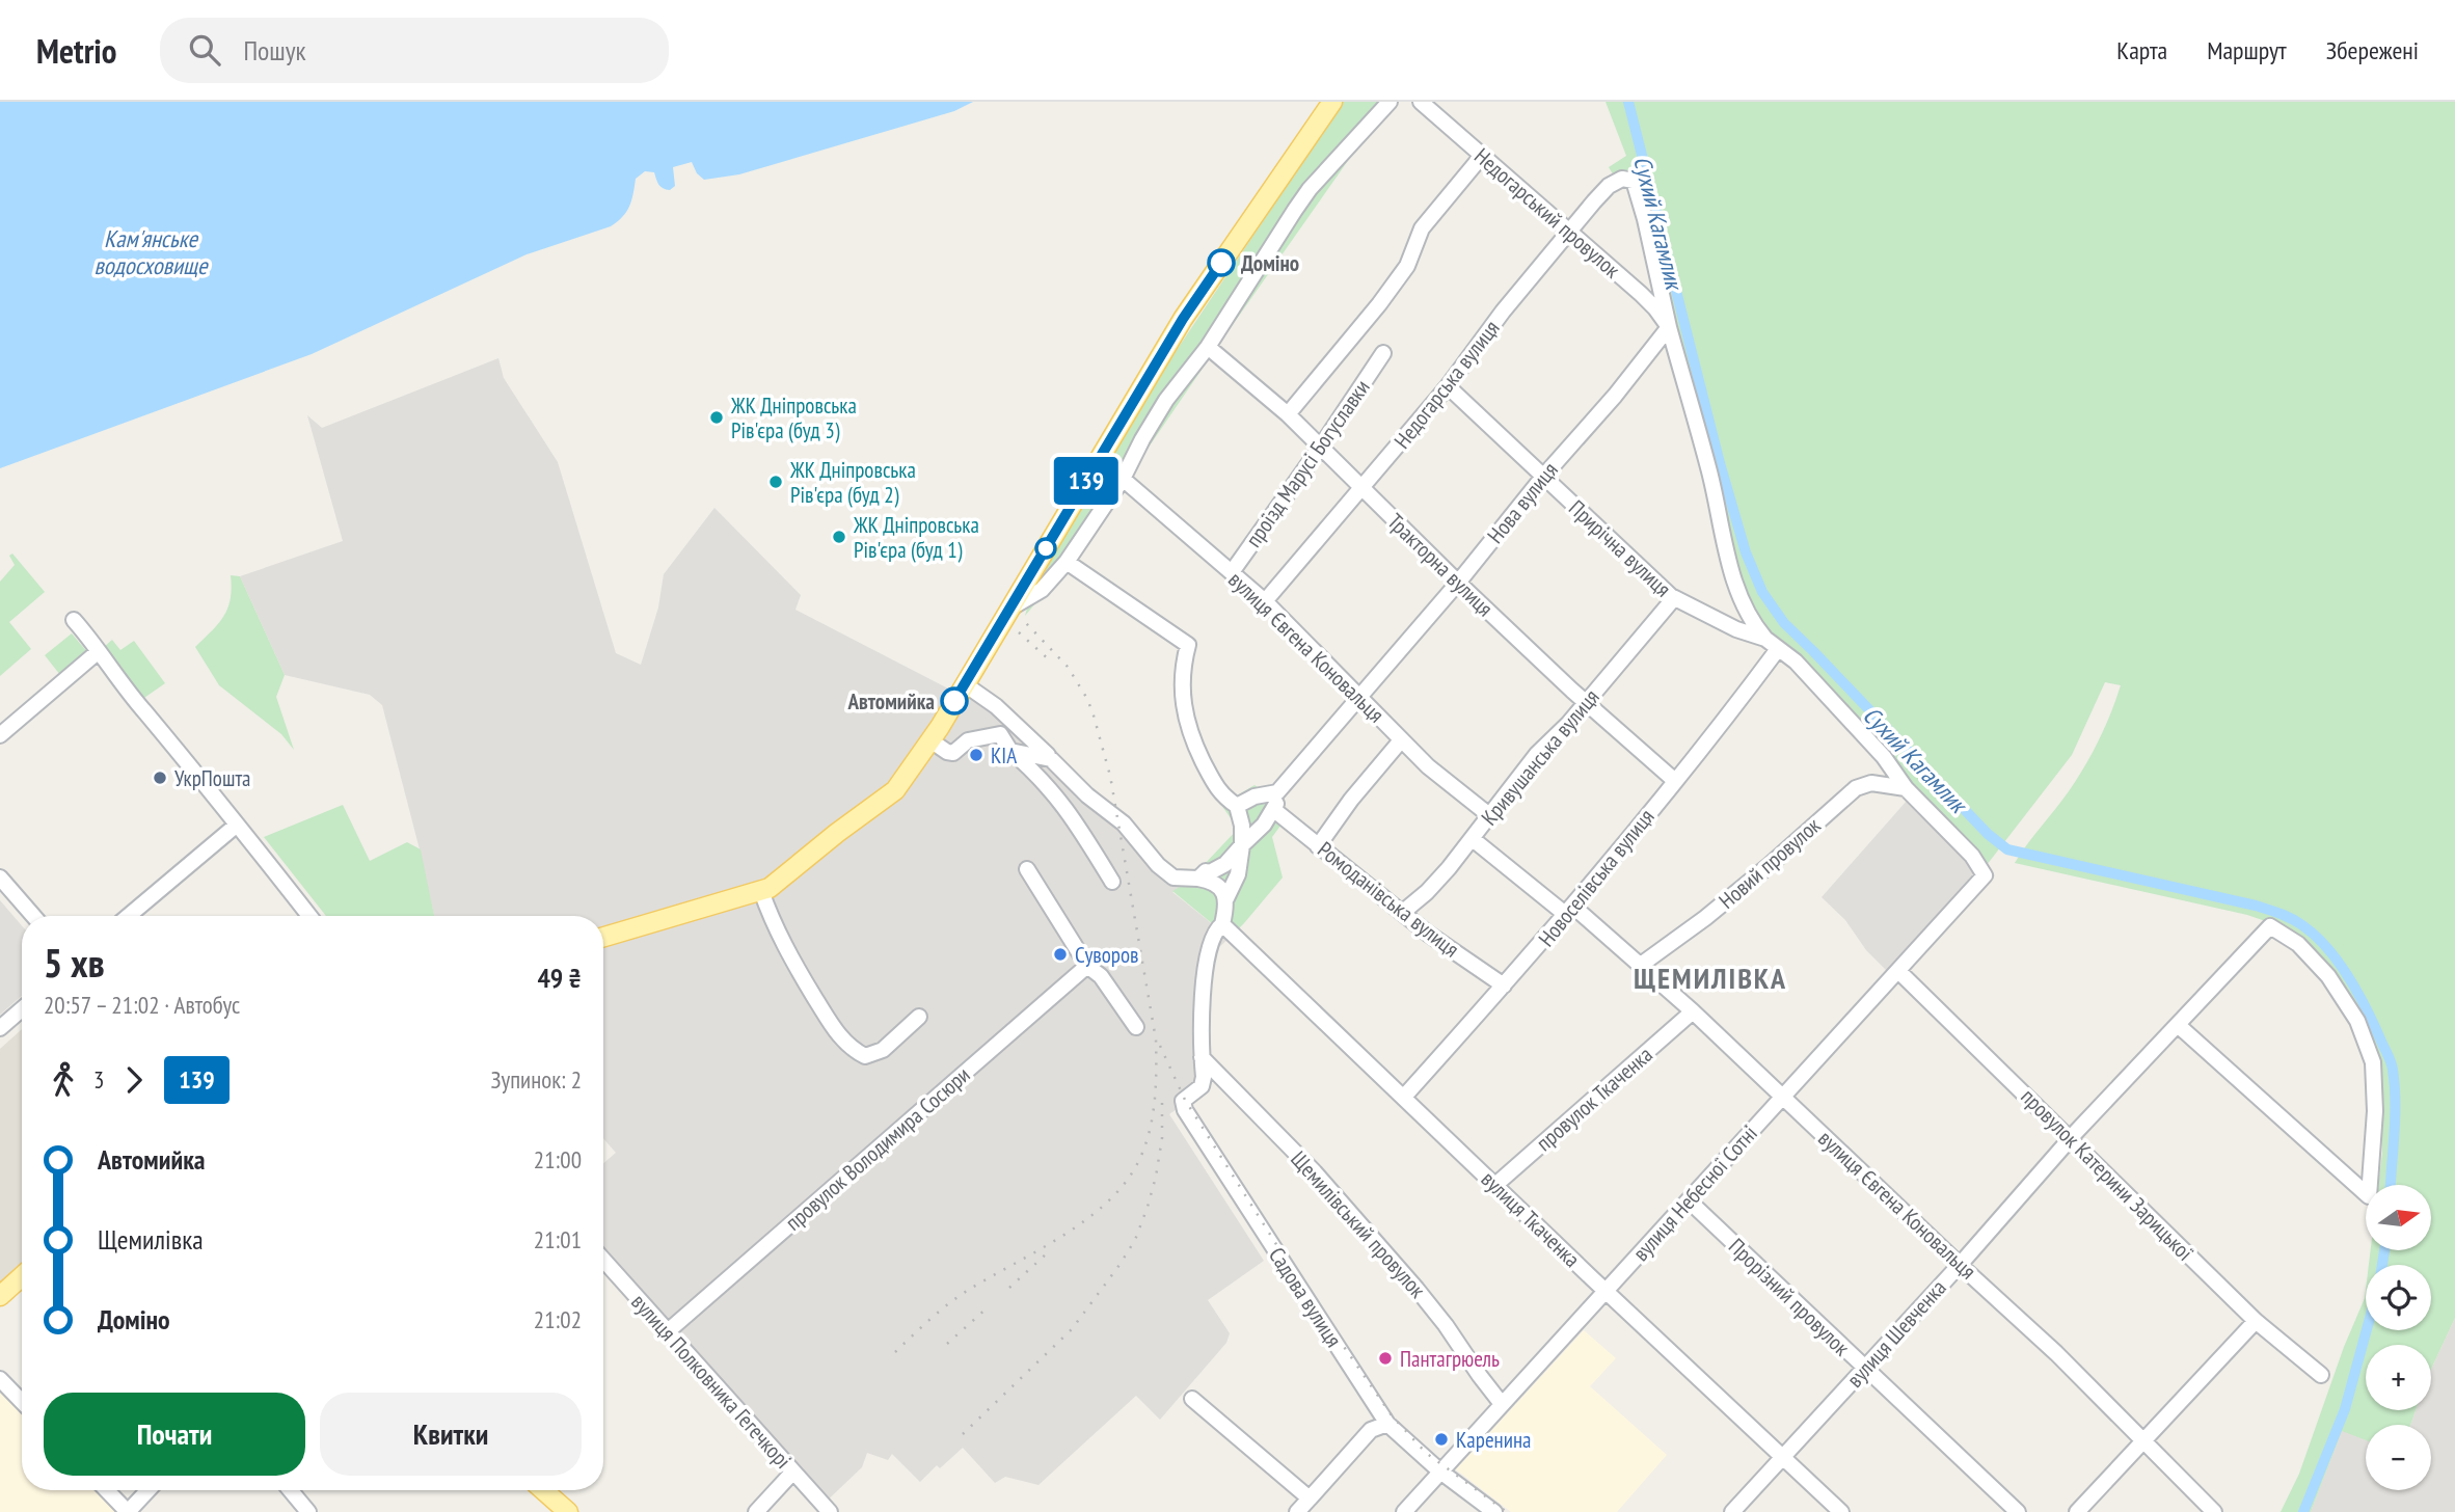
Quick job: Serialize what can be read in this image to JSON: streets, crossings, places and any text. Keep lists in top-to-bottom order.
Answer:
{
  "streets": {
    "street": [
      "Недогарський провулок",
      "Недогарська вулиця",
      "проїзд Марусі Богуславки",
      "Нова вулиця",
      "Прирічна вулиця",
      "Тракторна вулиця",
      "вулиця Євгена Коновальця",
      "Кривушанська вулиця",
      "Новий провулок",
      "Новоселівська вулиця",
      "Ромоданівська вулиця",
      "провулок Ткаченка",
      "провулок Володимира Сосюри",
      "провулок Катерини Зарицької",
      "вулиця Небесної Сотні",
      "вулиця Ткаченка",
      "Щемилівський провулок",
      "Садова вулиця",
      "Прорізний провулок",
      "вулиця Шевченка",
      "вулиця Полковника Гегечкорі"
    ]
  },
  "crossings": [
    ["Недогарський провулок", "Недогарська вулиця"],
    ["Недогарський провулок", "Нова вулиця"],
    ["Недогарська вулиця", "Нова вулиця"],
    ["Недогарська вулиця", "Прирічна вулиця"],
    ["Недогарська вулиця", "Тракторна вулиця"],
    ["Недогарська вулиця", "вулиця Євгена Коновальця"],
    ["проїзд Марусі Богуславки", "Тракторна вулиця"],
    ["проїзд Марусі Богуславки", "вулиця Євгена Коновальця"],
    ["Нова вулиця", "Прирічна вулиця"],
    ["Нова вулиця", "Тракторна вулиця"],
    ["Нова вулиця", "вулиця Євгена Коновальця"],
    ["Прирічна вулиця", "Кривушанська вулиця"],
    ["Прирічна вулиця", "Новий провулок"],
    ["Прирічна вулиця", "Новоселівська вулиця"],
    ["Прирічна вулиця", "вулиця Небесної Сотні"],
    ["Тракторна вулиця", "Кривушанська вулиця"],
    ["Тракторна вулиця", "Новоселівська вулиця"],
    ["вулиця Євгена Коновальця", "Кривушанська вулиця"],
    ["вулиця Євгена Коновальця", "Новий провулок"],
    ["вулиця Євгена Коновальця", "Новоселівська вулиця"],
    ["вулиця Євгена Коновальця", "провулок Ткаченка"],
    ["вулиця Євгена Коновальця", "вулиця Небесної Сотні"],
    ["вулиця Євгена Коновальця", "вулиця Шевченка"],
    ["Кривушанська вулиця", "Ромоданівська вулиця"],
    ["Новоселівська вулиця", "Ромоданівська вулиця"],
    ["Новоселівська вулиця", "вулиця Ткаченка"],
    ["провулок Ткаченка", "вулиця Ткаченка"],
    ["провулок Володимира Сосюри", "вулиця Полковника Гегечкорі"],
    ["провулок Катерини Зарицької", "вулиця Небесної Сотні"],
    ["провулок Катерини Зарицької", "вулиця Шевченка"],
    ["вулиця Небесної Сотні", "вулиця Ткаченка"],
    ["вулиця Небесної Сотні", "Щемилівський провулок"],
    ["вулиця Небесної Сотні", "Садова вулиця"],
    ["вулиця Небесної Сотні", "Прорізний провулок"],
    ["вулиця Ткаченка", "вулиця Шевченка"],
    ["Щемилівський провулок", "Садова вулиця"],
    ["Прорізний провулок", "вулиця Шевченка"]
  ],
  "districts": ["ЩЕМИЛІВКА"],
  "water": ["Сухий Кагамлик", "Кам'янське водосховище"],
  "places": [
    "Доміно",
    "ЖК Дніпровська Рів'єра (буд 3)",
    "ЖК Дніпровська Рів'єра (буд 2)",
    "ЖК Дніпровська Рів'єра (буд 1)",
    "Автомийка",
    "KIA",
    "УкрПошта",
    "Суворов",
    "Пантагрюель",
    "Каренина"
  ],
  "lines": ["bus line 139"],
  "north": "right",
  "page": {
    "header": "Metrio",
    "search": "Пошук",
    "nav": ["Карта", "Маршрут", "Збережені"],
    "on_map": "139",
    "heading": ["5 хв", "20:57 – 21:02 · Автобус", "49 ₴"],
    "legs": ["3", "139", "Зупинок: 2"],
    "list": [
      {
        "name": "Автомийка",
        "value": "21:00"
      },
      {
        "name": "Щемилівка",
        "value": "21:01"
      },
      {
        "name": "Доміно",
        "value": "21:02"
      }
    ],
    "map_buttons": ["+", "−"],
    "buttons": ["Почати", "Квитки"]
  }
}
